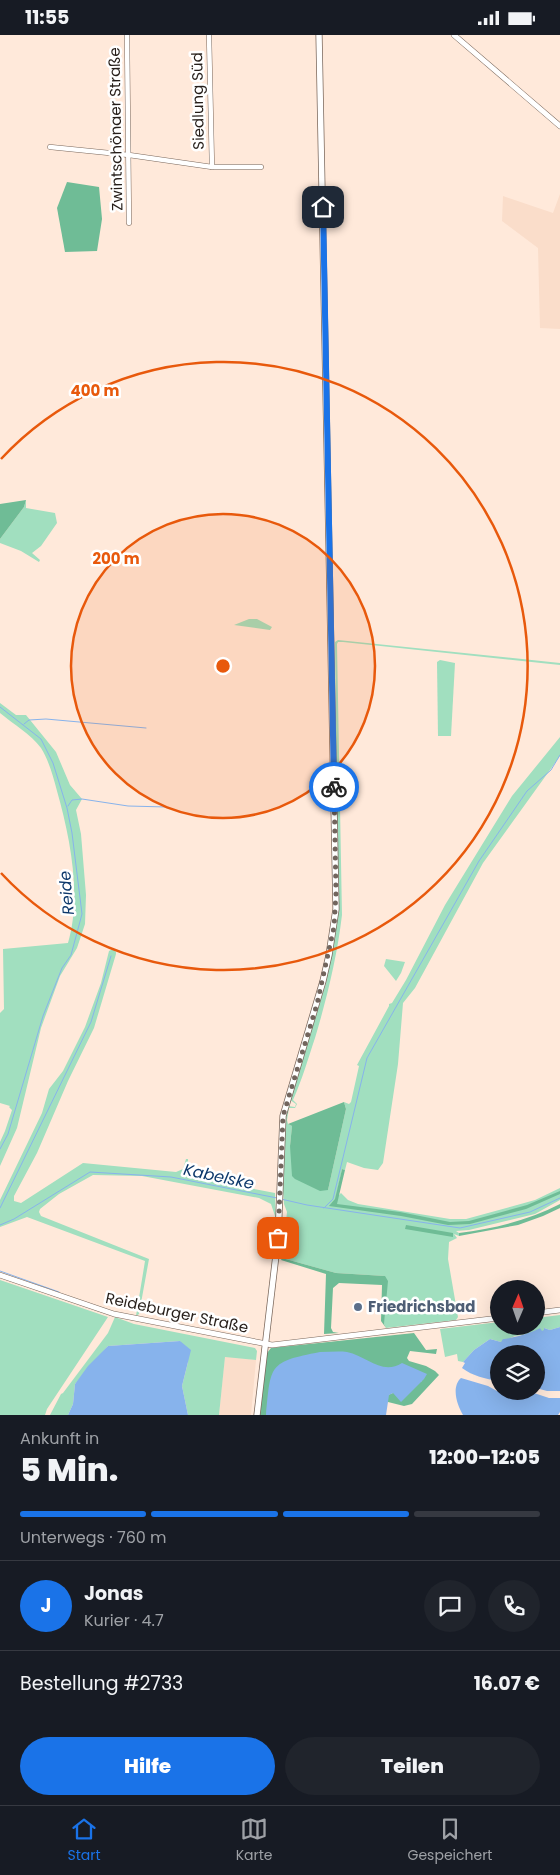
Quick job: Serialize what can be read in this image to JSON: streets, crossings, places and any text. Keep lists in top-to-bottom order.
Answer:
{
  "streets": {
    "main road": ["Reideburger Straße"],
    "street": ["Siedlung Süd", "Zwintschönaer Straße"]
  },
  "crossings": [
    ["Siedlung Süd", "Zwintschönaer Straße"]
  ],
  "water": ["Reide", "Kabelske"],
  "places": ["Friedrichsbad"],
  "north": "top",
  "page": {
    "status": "11:55",
    "heading": ["5 Min.", "Ankunft in", "12:00–12:05"],
    "panel": [
      "Jonas",
      "Kurier · 4.7",
      "Bestellung #2733",
      "16.07 €"
    ],
    "bar": "Unterwegs · 760 m",
    "round": "J",
    "buttons": ["Hilfe", "Teilen"],
    "tabs": ["Start", "Karte", "Gespeichert"]
  },
  "rings": ["400 m", "200 m"]
}
